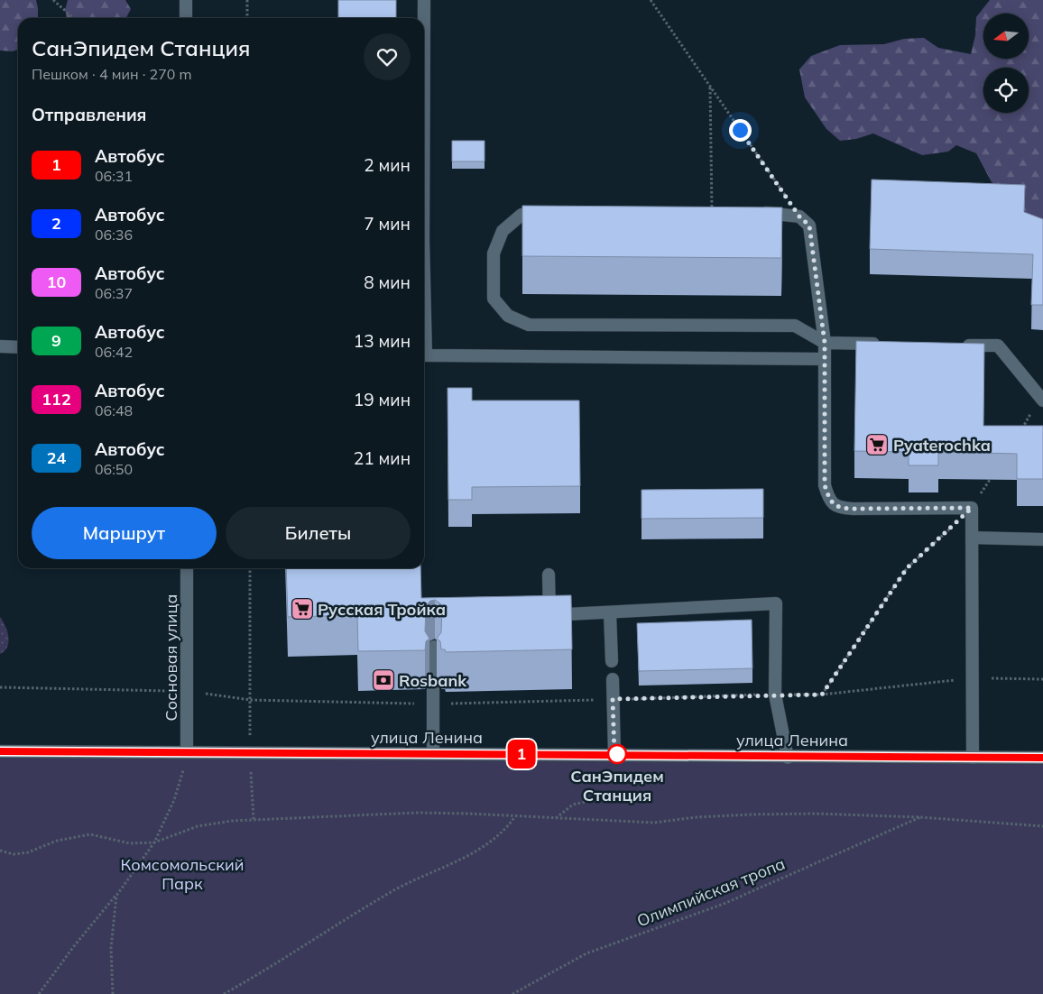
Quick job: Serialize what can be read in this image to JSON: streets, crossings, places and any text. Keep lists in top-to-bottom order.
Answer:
{
  "streets": {
    "main road": ["Сосновая улица", "улица Ленина"],
    "path": ["Олимпийская тропа"]
  },
  "crossings": [
    ["Сосновая улица", "улица Ленина"]
  ],
  "parks": ["Комсомольский Парк"],
  "places": {
    "supermarket": ["Pyaterochka", "Русская Тройка"],
    "bank": ["Rosbank"],
    "other": ["СанЭпидем Станция"]
  },
  "lines": ["bus line 1"],
  "north": "left",
  "page": {
    "on_map": "1",
    "heading": [
      ["СанЭпидем Станция", "Пешком · 4 мин · 270 m"],
      "Отправления"
    ],
    "list": [
      {
        "mark": "1",
        "name": "Автобус",
        "note": "06:31",
        "value": "2 мин"
      },
      {
        "mark": "2",
        "name": "Автобус",
        "note": "06:36",
        "value": "7 мин"
      },
      {
        "mark": "10",
        "name": "Автобус",
        "note": "06:37",
        "value": "8 мин"
      },
      {
        "mark": "9",
        "name": "Автобус",
        "note": "06:42",
        "value": "13 мин"
      },
      {
        "mark": "112",
        "name": "Автобус",
        "note": "06:48",
        "value": "19 мин"
      },
      {
        "mark": "24",
        "name": "Автобус",
        "note": "06:50",
        "value": "21 мин"
      }
    ],
    "buttons": ["Маршрут", "Билеты"]
  }
}
